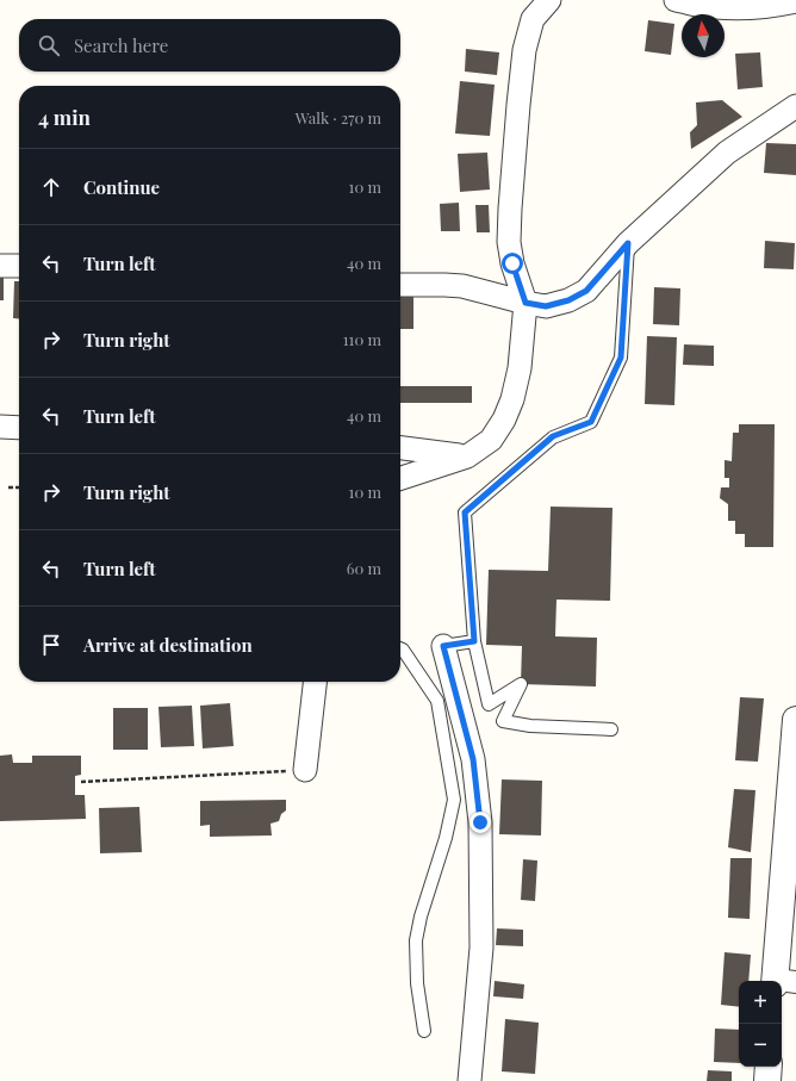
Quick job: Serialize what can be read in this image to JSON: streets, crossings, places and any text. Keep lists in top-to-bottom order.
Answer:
{
  "north": "top",
  "page": {
    "search": "Search here",
    "heading": ["4 min", "Walk · 270 m"],
    "list": [
      ["Continue", "10 m"],
      ["Turn left", "40 m"],
      ["Turn right", "110 m"],
      ["Turn left", "40 m"],
      ["Turn right", "10 m"],
      ["Turn left", "60 m"],
      "Arrive at destination"
    ],
    "map_buttons": ["+", "−"]
  }
}
